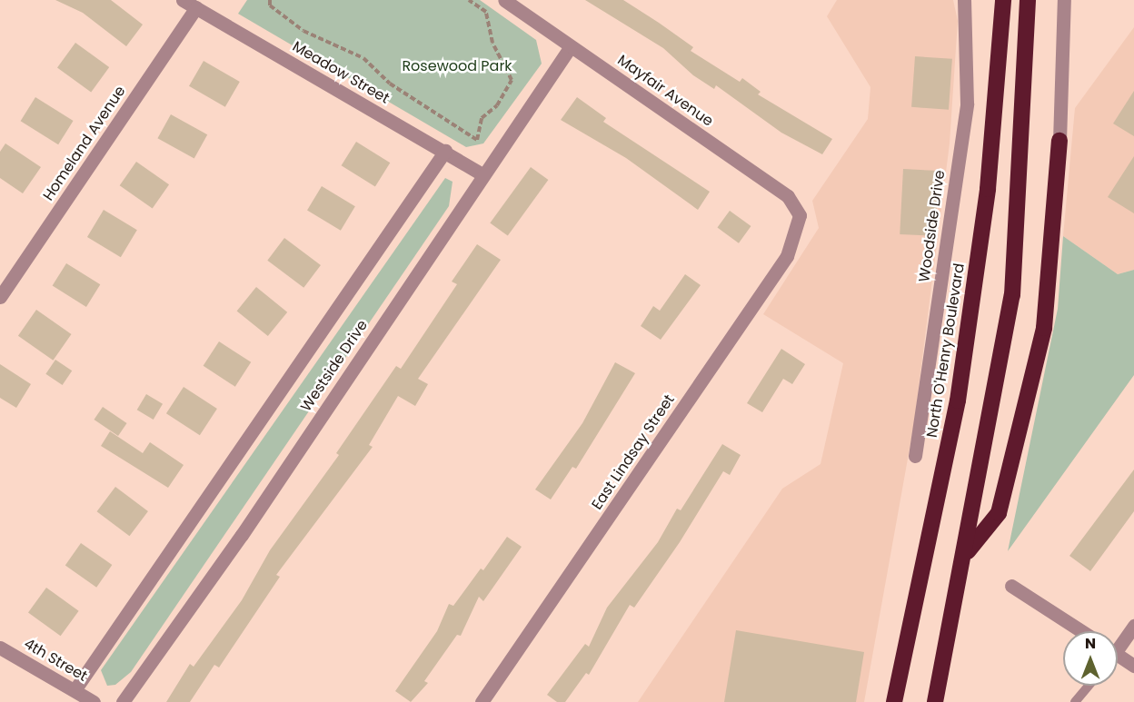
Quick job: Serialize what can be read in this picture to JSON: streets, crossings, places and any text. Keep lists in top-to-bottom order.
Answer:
{
  "streets": {
    "highway": ["North O'Henry Boulevard"],
    "street": [
      "Meadow Street",
      "Mayfair Avenue",
      "Homeland Avenue",
      "Woodside Drive",
      "Westside Drive",
      "East Lindsay Street",
      "4th Street"
    ]
  },
  "crossings": [
    ["Meadow Street", "Homeland Avenue"],
    ["Meadow Street", "Westside Drive"],
    ["Mayfair Avenue", "Westside Drive"],
    ["Mayfair Avenue", "East Lindsay Street"]
  ],
  "parks": ["Rosewood Park"],
  "north": "top"
}
